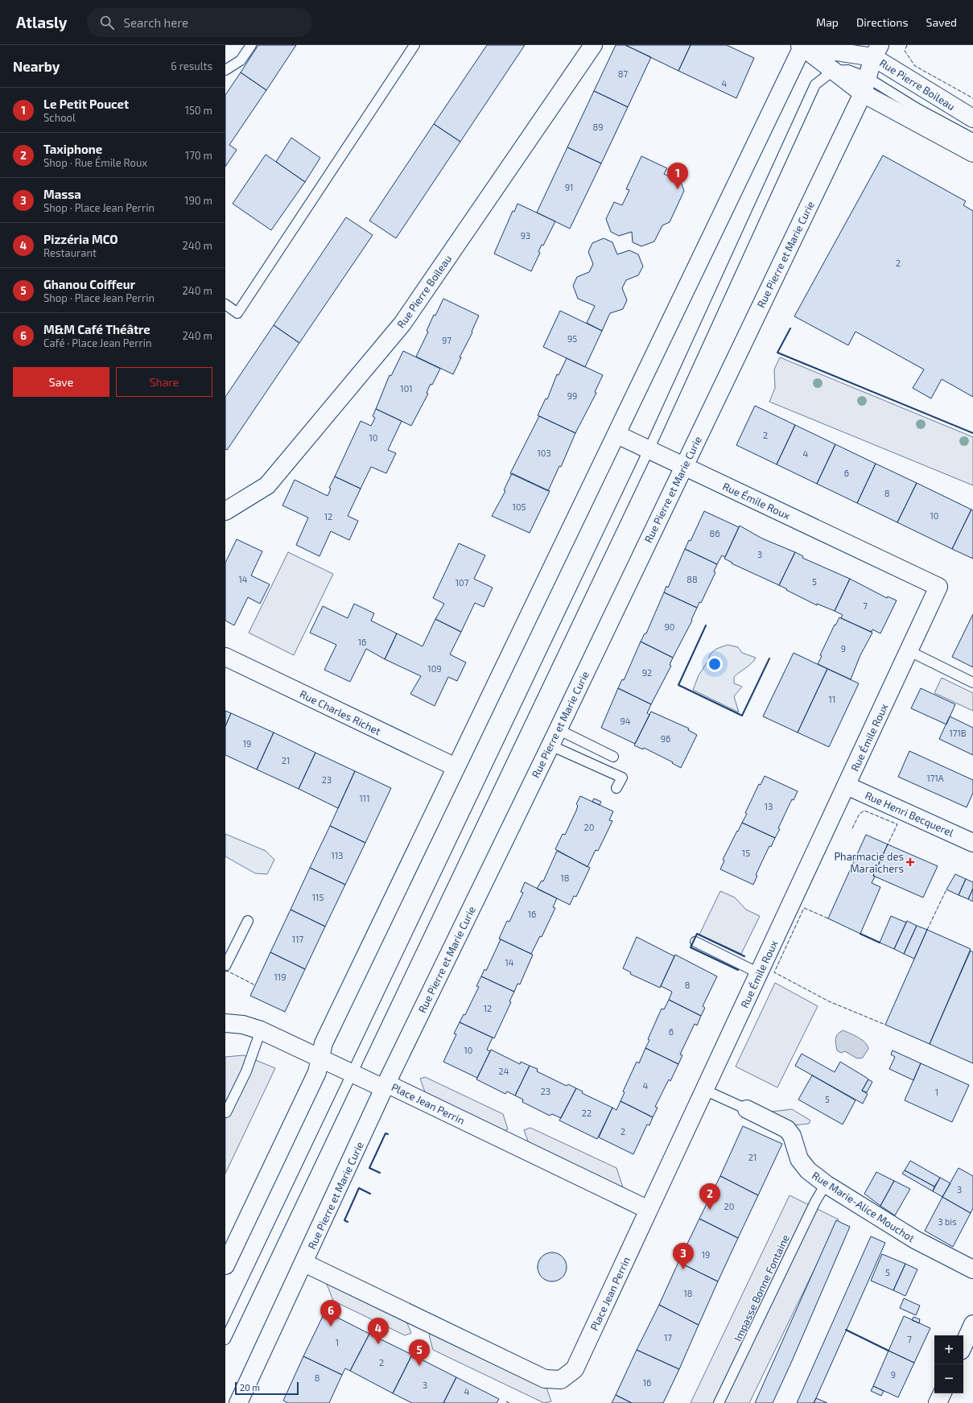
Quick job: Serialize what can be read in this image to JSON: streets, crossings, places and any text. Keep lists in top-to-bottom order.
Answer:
{
  "streets": {
    "street": [
      "Rue Pierre Boileau",
      "Rue Pierre et Marie Curie",
      "Rue Émile Roux",
      "Rue Charles Richet",
      "Rue Henri Becquerel",
      "Place Jean Perrin",
      "Rue Marie-Alice Mouchot"
    ],
    "lane": ["Impasse Bonne Fontaine"]
  },
  "crossings": [
    ["Rue Pierre Boileau", "Rue Pierre et Marie Curie"],
    ["Rue Pierre et Marie Curie", "Rue Émile Roux"],
    ["Rue Pierre et Marie Curie", "Place Jean Perrin"],
    ["Rue Émile Roux", "Rue Henri Becquerel"],
    ["Rue Émile Roux", "Place Jean Perrin"],
    ["Rue Émile Roux", "Rue Marie-Alice Mouchot"],
    ["Rue Marie-Alice Mouchot", "Impasse Bonne Fontaine"]
  ],
  "places": {
    "health": ["Pharmacie des Maraîchers"]
  },
  "house_numbers": [
    "87",
    "4",
    "89",
    "91",
    "93",
    "2",
    "95",
    "97",
    "101",
    "99",
    "2",
    "10",
    "103",
    "4",
    "6",
    "8",
    "105",
    "10",
    "12",
    "86",
    "3",
    "14",
    "88",
    "5",
    "107",
    "7",
    "90",
    "16",
    "9",
    "109",
    "92",
    "11",
    "94",
    "171B",
    "96",
    "19",
    "21",
    "171A",
    "23",
    "111",
    "13",
    "20",
    "15",
    "113",
    "18",
    "115",
    "16",
    "117",
    "14",
    "119",
    "8",
    "12",
    "6",
    "10",
    "24",
    "4",
    "23",
    "1",
    "5",
    "22",
    "2",
    "21",
    "3",
    "20",
    "3 bis",
    "19",
    "5",
    "18",
    "17",
    "7",
    "1",
    "2",
    "9",
    "8",
    "16",
    "3",
    "4"
  ],
  "scale_bar": "20 m",
  "page": {
    "header": "Atlasly",
    "search": "Search here",
    "nav": ["Map", "Directions", "Saved"],
    "heading": ["Nearby", "6 results"],
    "list": [
      {
        "mark": "1",
        "name": "Le Petit Poucet",
        "note": "School",
        "value": "150 m"
      },
      {
        "mark": "2",
        "name": "Taxiphone",
        "note": "Shop · Rue Émile Roux",
        "value": "170 m"
      },
      {
        "mark": "3",
        "name": "Massa",
        "note": "Shop · Place Jean Perrin",
        "value": "190 m"
      },
      {
        "mark": "4",
        "name": "Pizzéria MCO",
        "note": "Restaurant",
        "value": "240 m"
      },
      {
        "mark": "5",
        "name": "Ghanou Coiffeur",
        "note": "Shop · Place Jean Perrin",
        "value": "240 m"
      },
      {
        "mark": "6",
        "name": "M&M Café Théâtre",
        "note": "Café · Place Jean Perrin",
        "value": "240 m"
      }
    ],
    "pins": [
      "1",
      "2",
      "3",
      "6",
      "4",
      "5"
    ],
    "buttons": ["Save", "Share"],
    "map_buttons": ["+", "−"],
    "scale": "20 m"
  }
}
